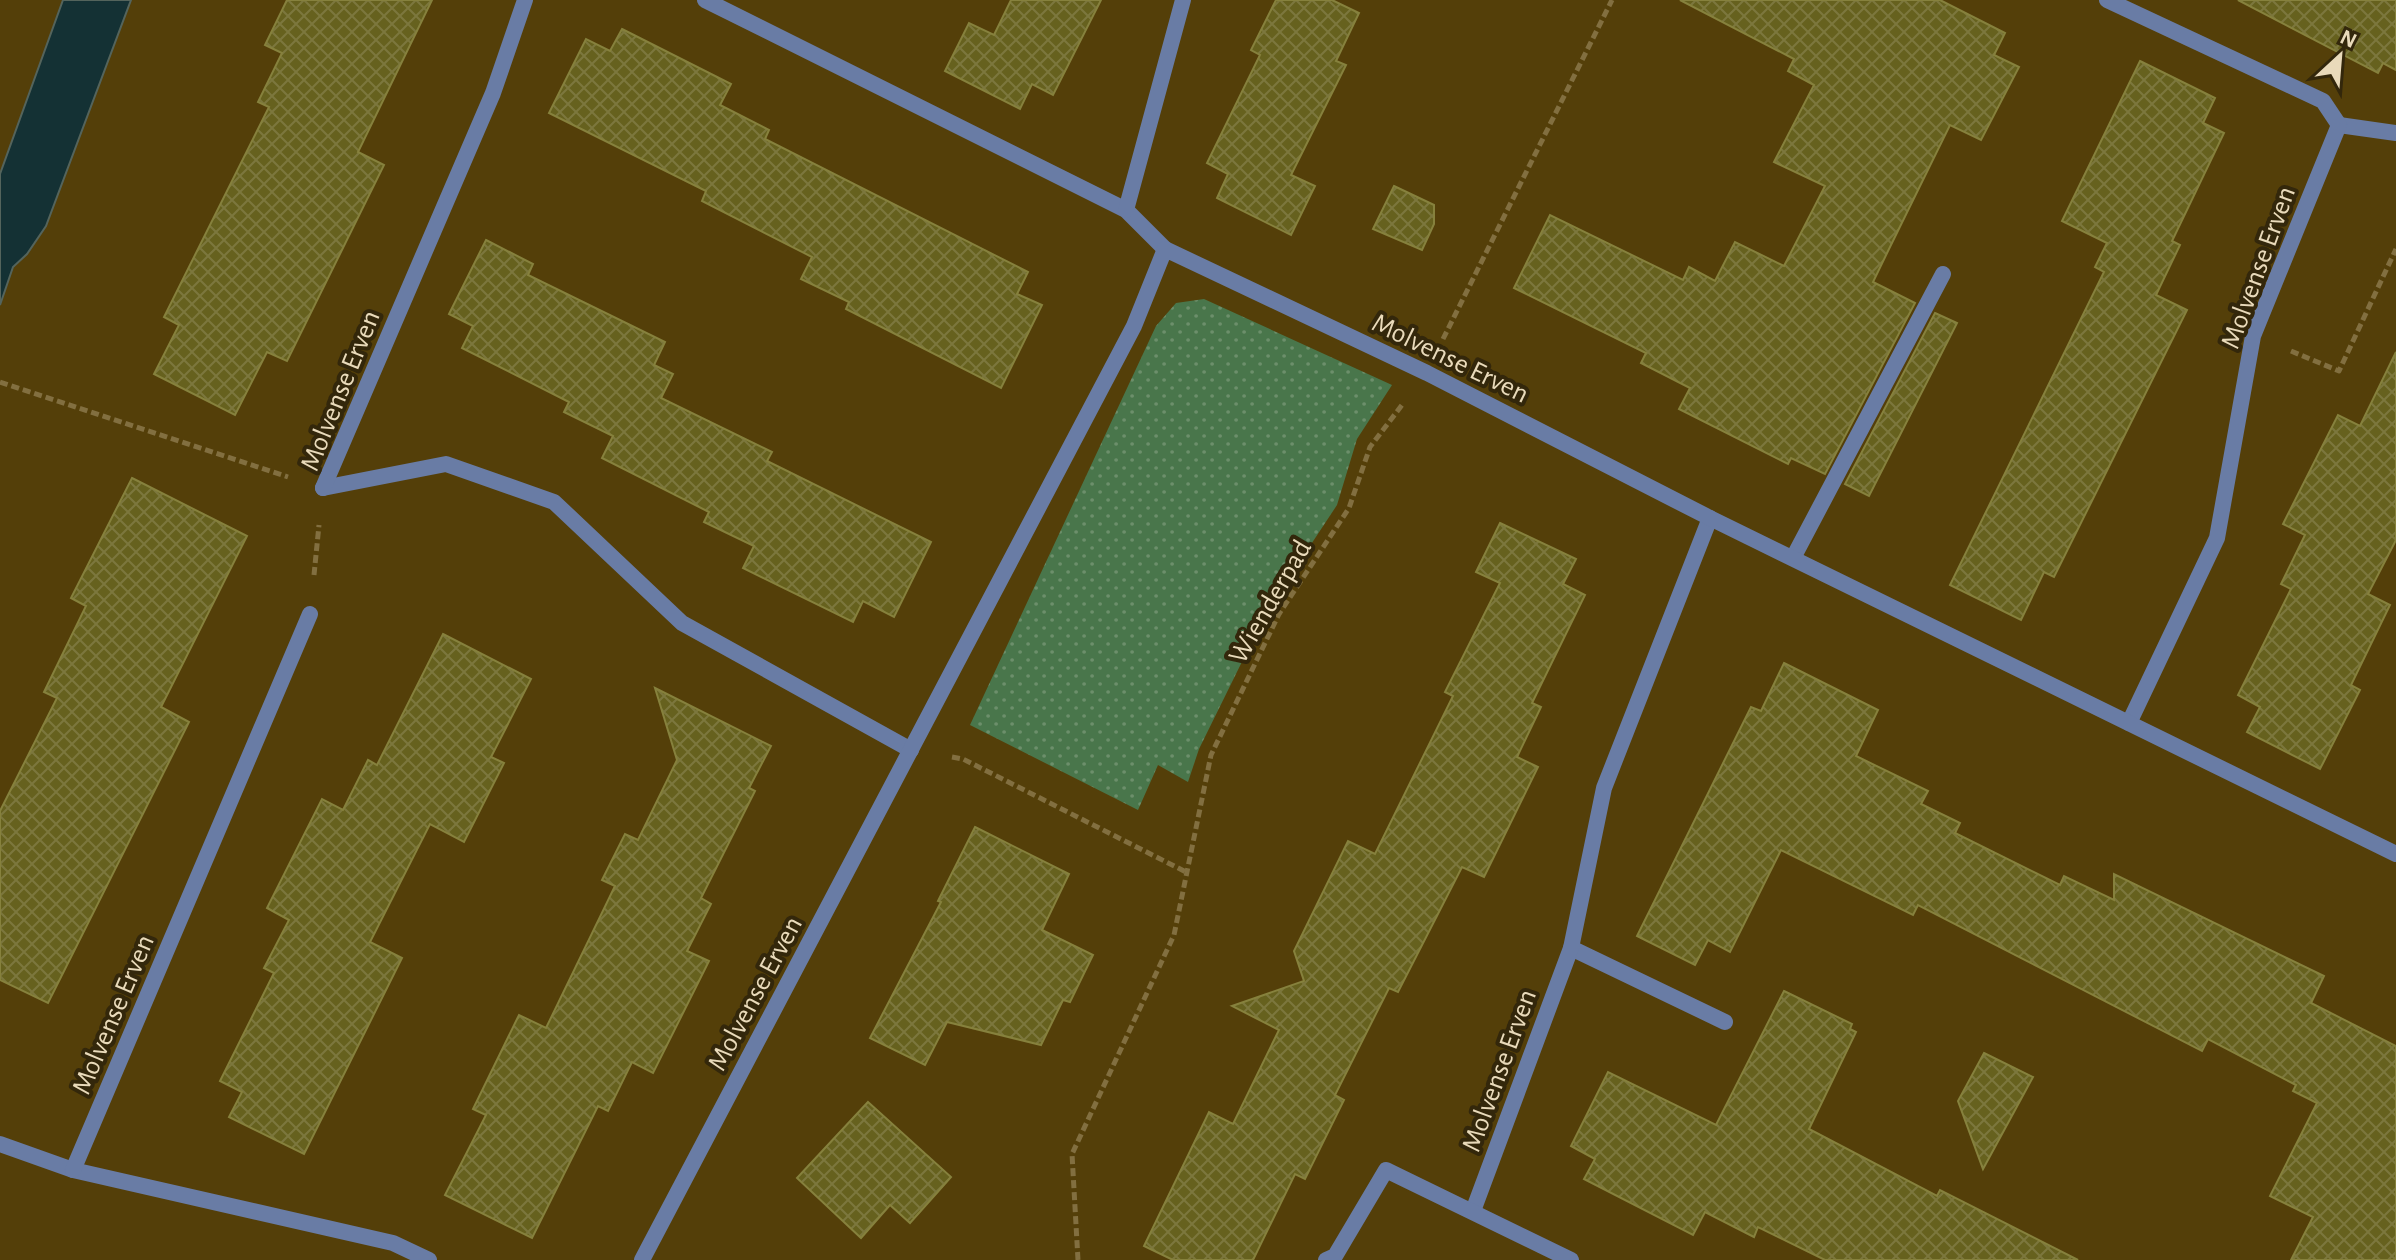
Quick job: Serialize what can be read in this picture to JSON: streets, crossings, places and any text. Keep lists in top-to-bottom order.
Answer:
{
  "streets": {
    "street": ["Molvense Erven"],
    "path": ["Wienderpad"]
  },
  "crossings": [
    ["Molvense Erven", "Wienderpad"]
  ],
  "north": "top right"
}
